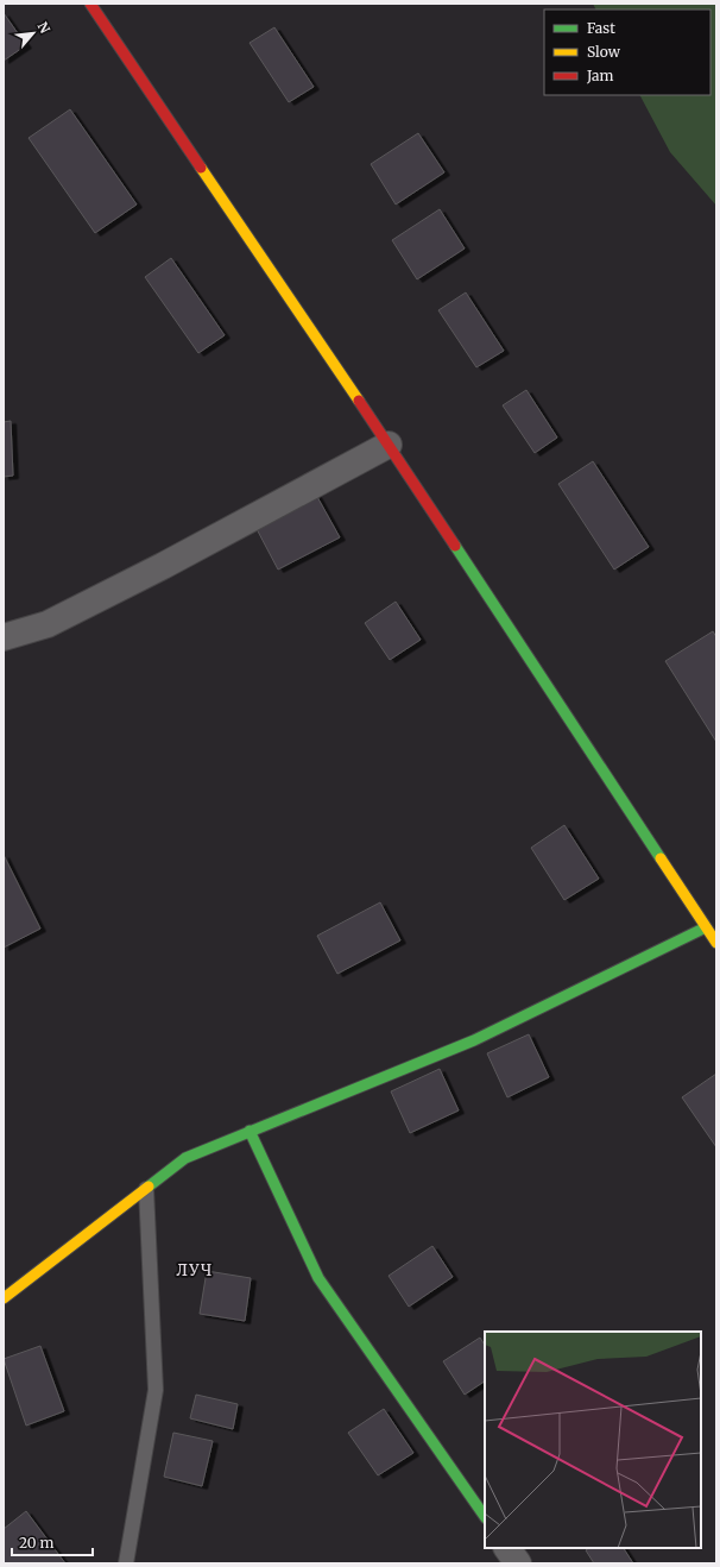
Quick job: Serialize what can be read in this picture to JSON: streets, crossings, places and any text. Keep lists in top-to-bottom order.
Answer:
{
  "districts": ["ЛУЧ"],
  "legend": ["Fast", "Slow", "Jam"],
  "scale_bar": "20 m",
  "north": "top right"
}
